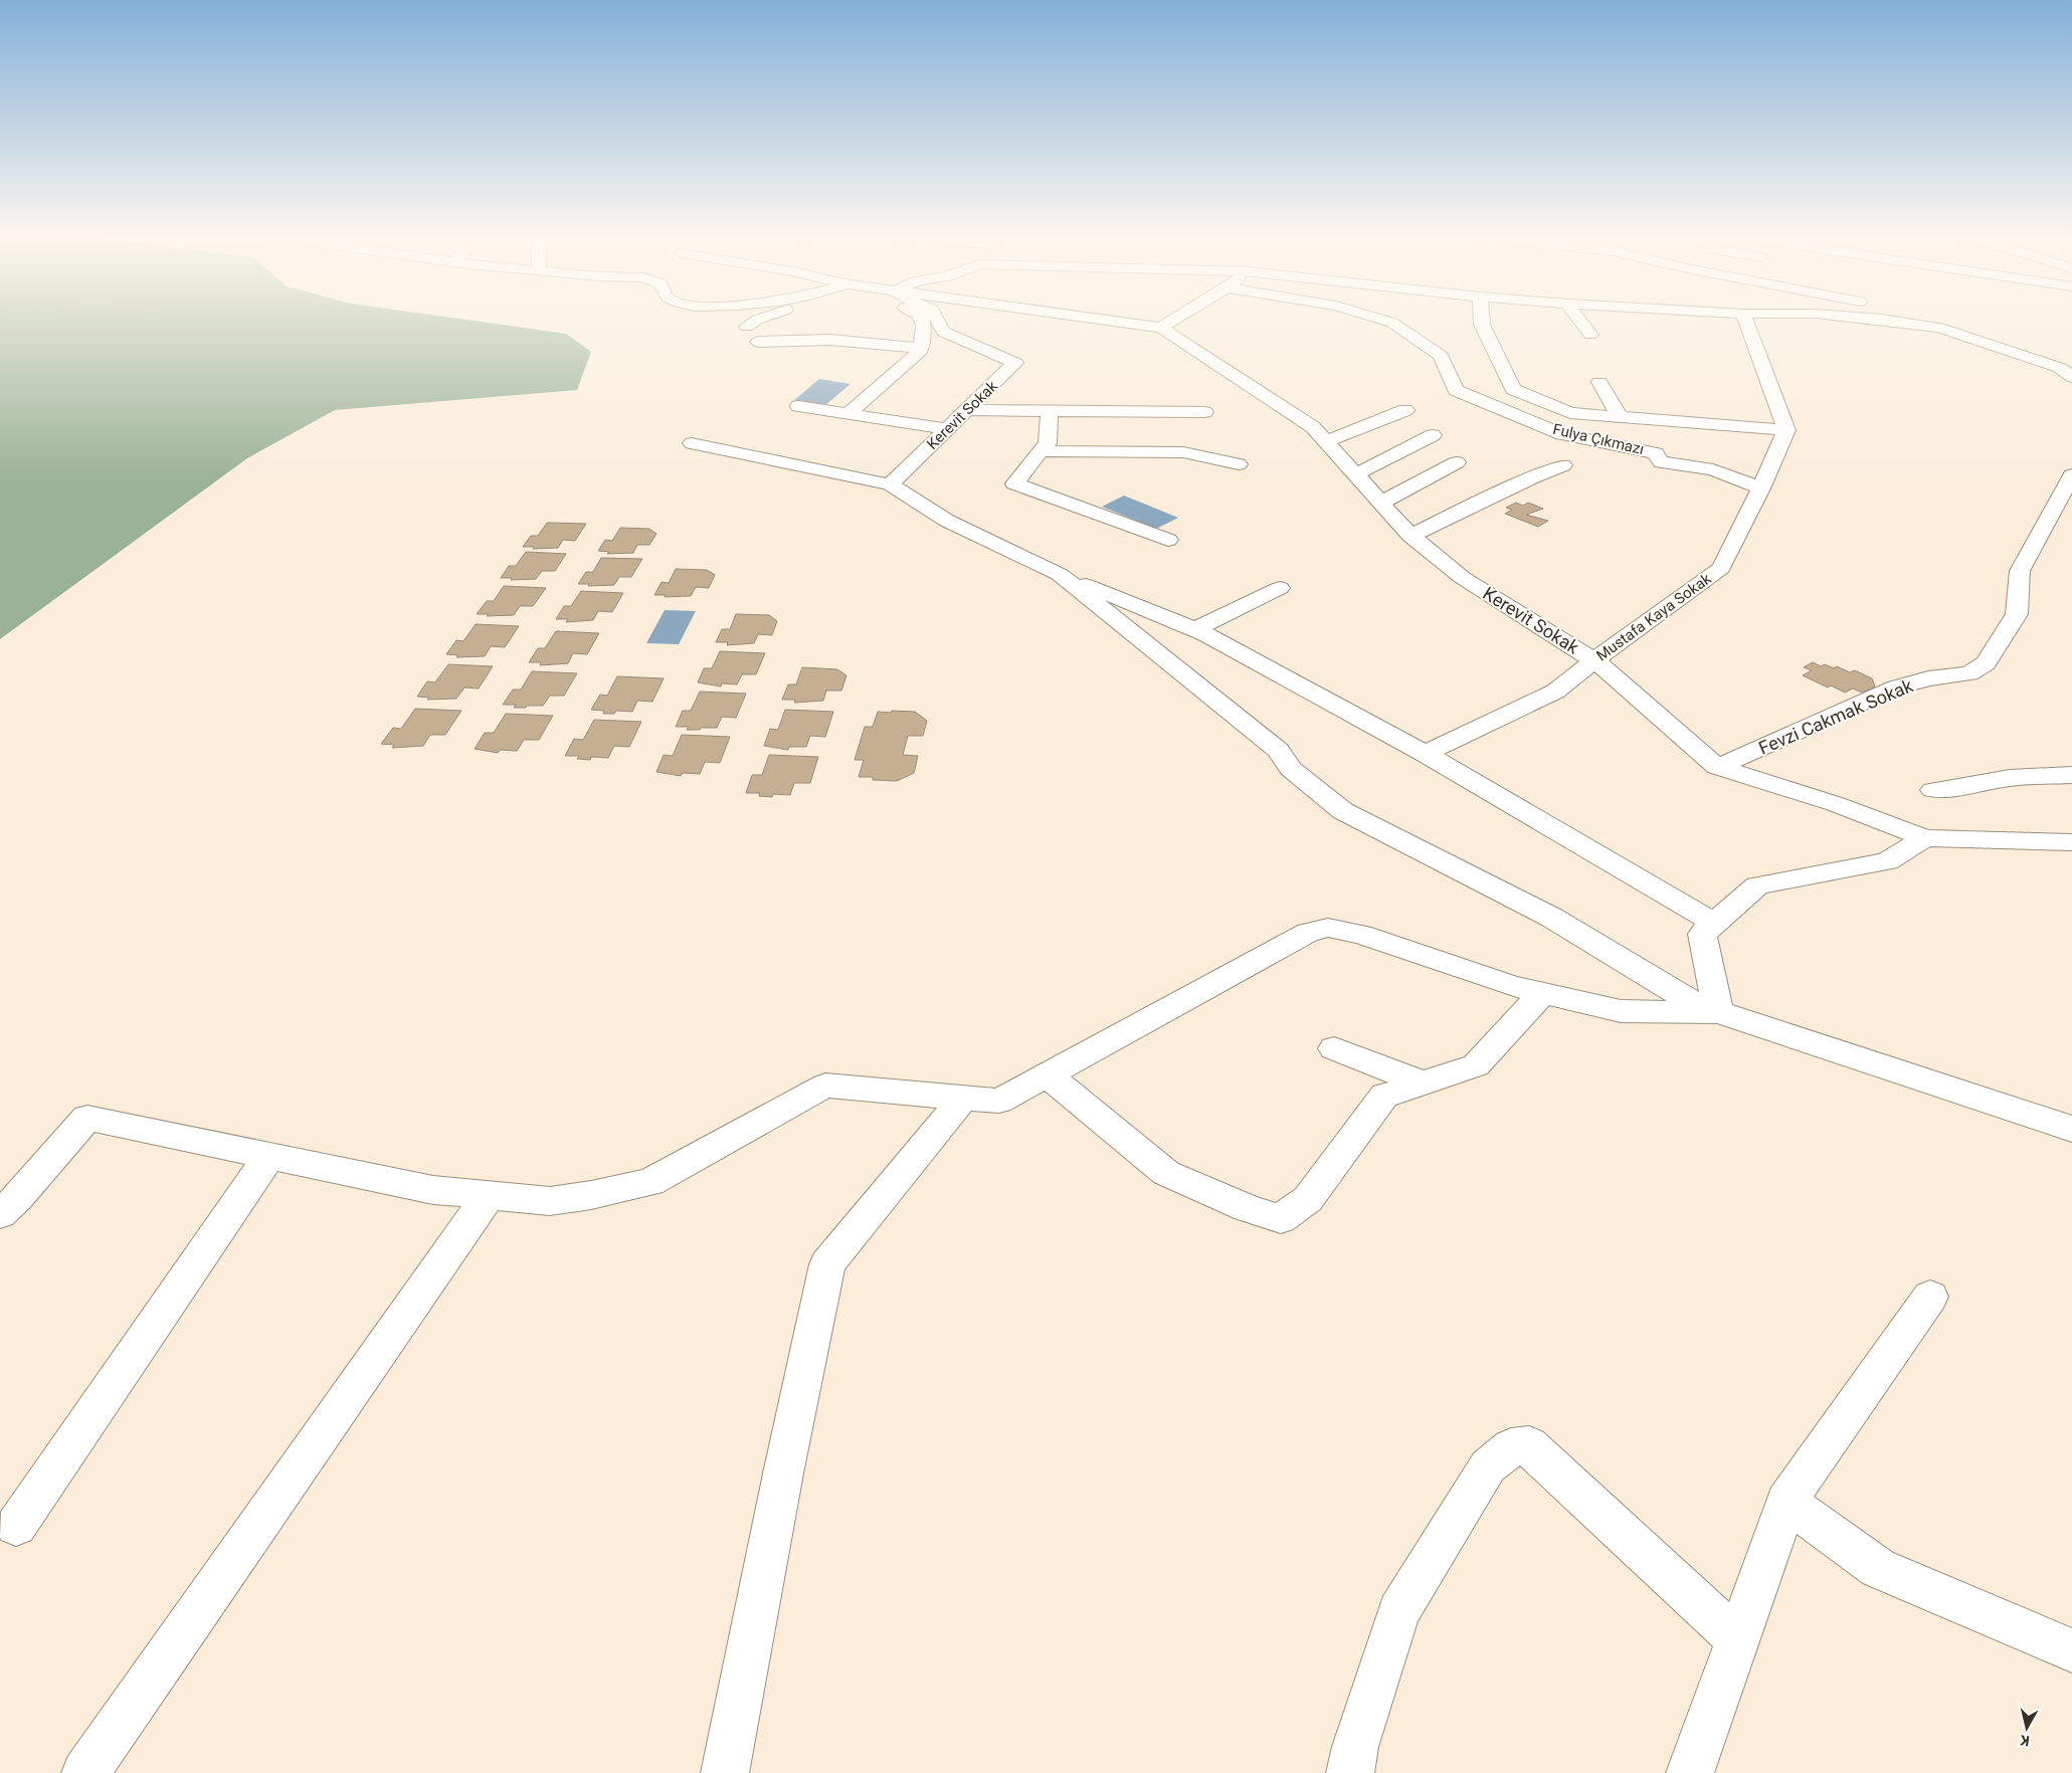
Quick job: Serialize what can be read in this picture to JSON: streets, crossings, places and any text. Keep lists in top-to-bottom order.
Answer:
{
  "streets": {
    "street": [
      "Kerevit Sokak",
      "Fulya Çıkmazı",
      "Mustafa Kaya Sokak",
      "Fevzi Cakmak Sokak"
    ]
  },
  "crossings": [
    ["Kerevit Sokak", "Mustafa Kaya Sokak"],
    ["Kerevit Sokak", "Fevzi Cakmak Sokak"],
    ["Fulya Çıkmazı", "Mustafa Kaya Sokak"]
  ],
  "north": "bottom"
}
